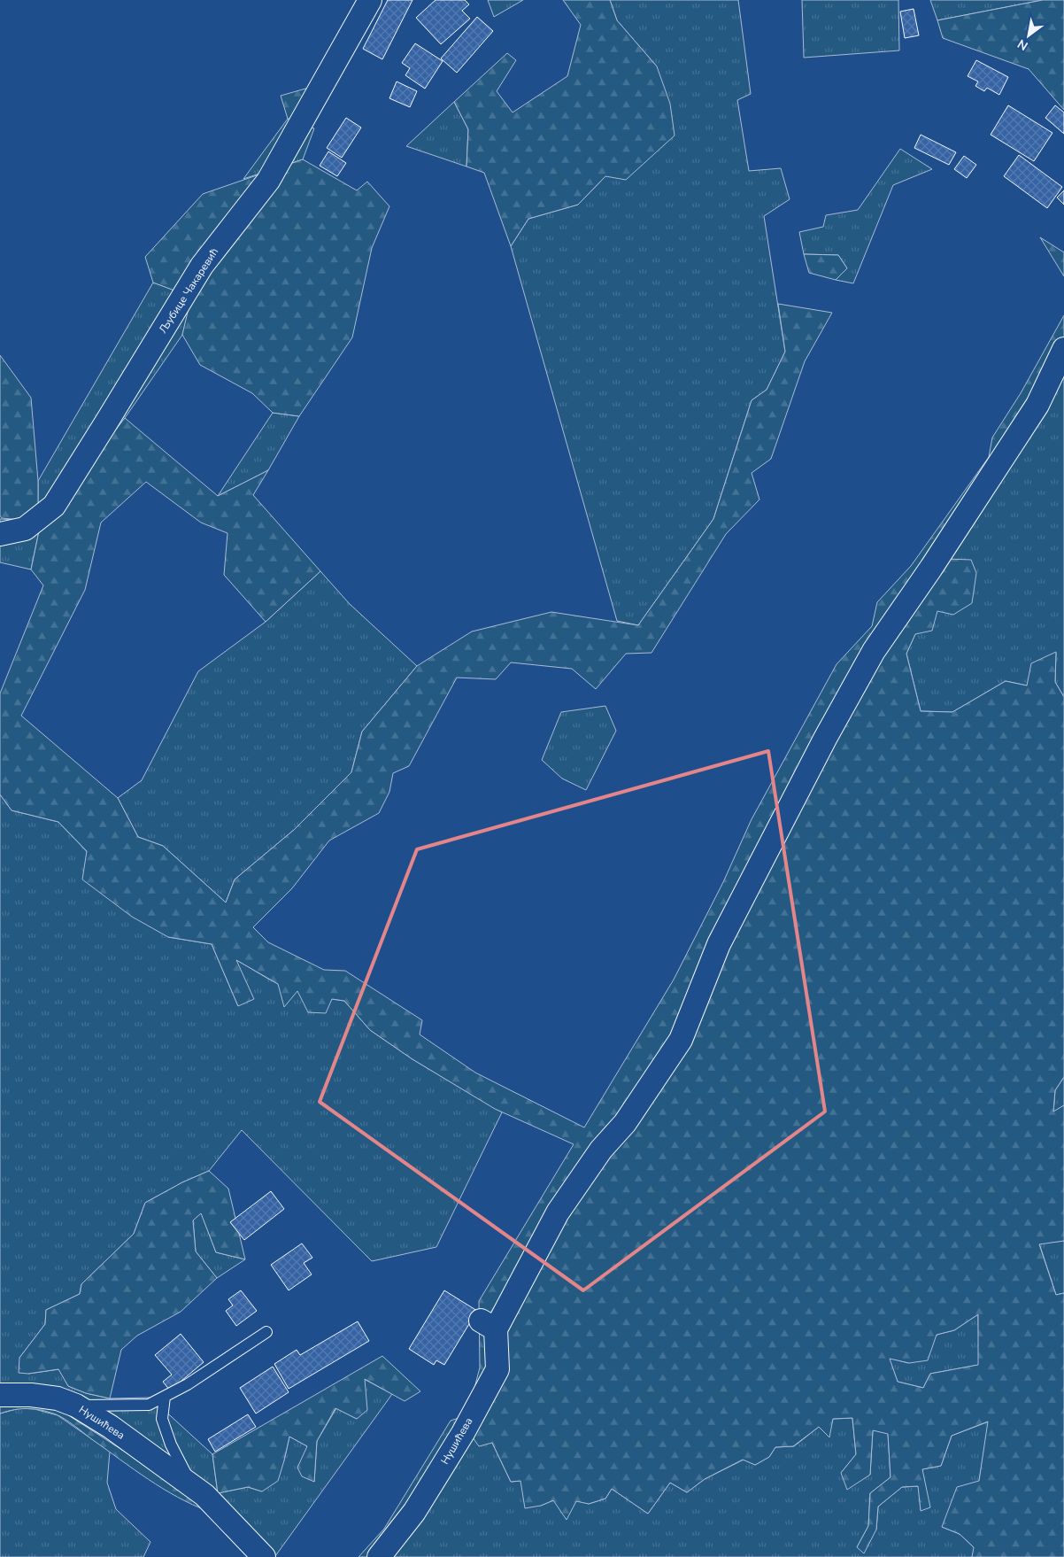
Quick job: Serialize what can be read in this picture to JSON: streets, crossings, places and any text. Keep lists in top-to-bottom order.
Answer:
{
  "streets": {
    "street": ["Љубице Чакаревић", "Нушићева"]
  },
  "north": "bottom left"
}
